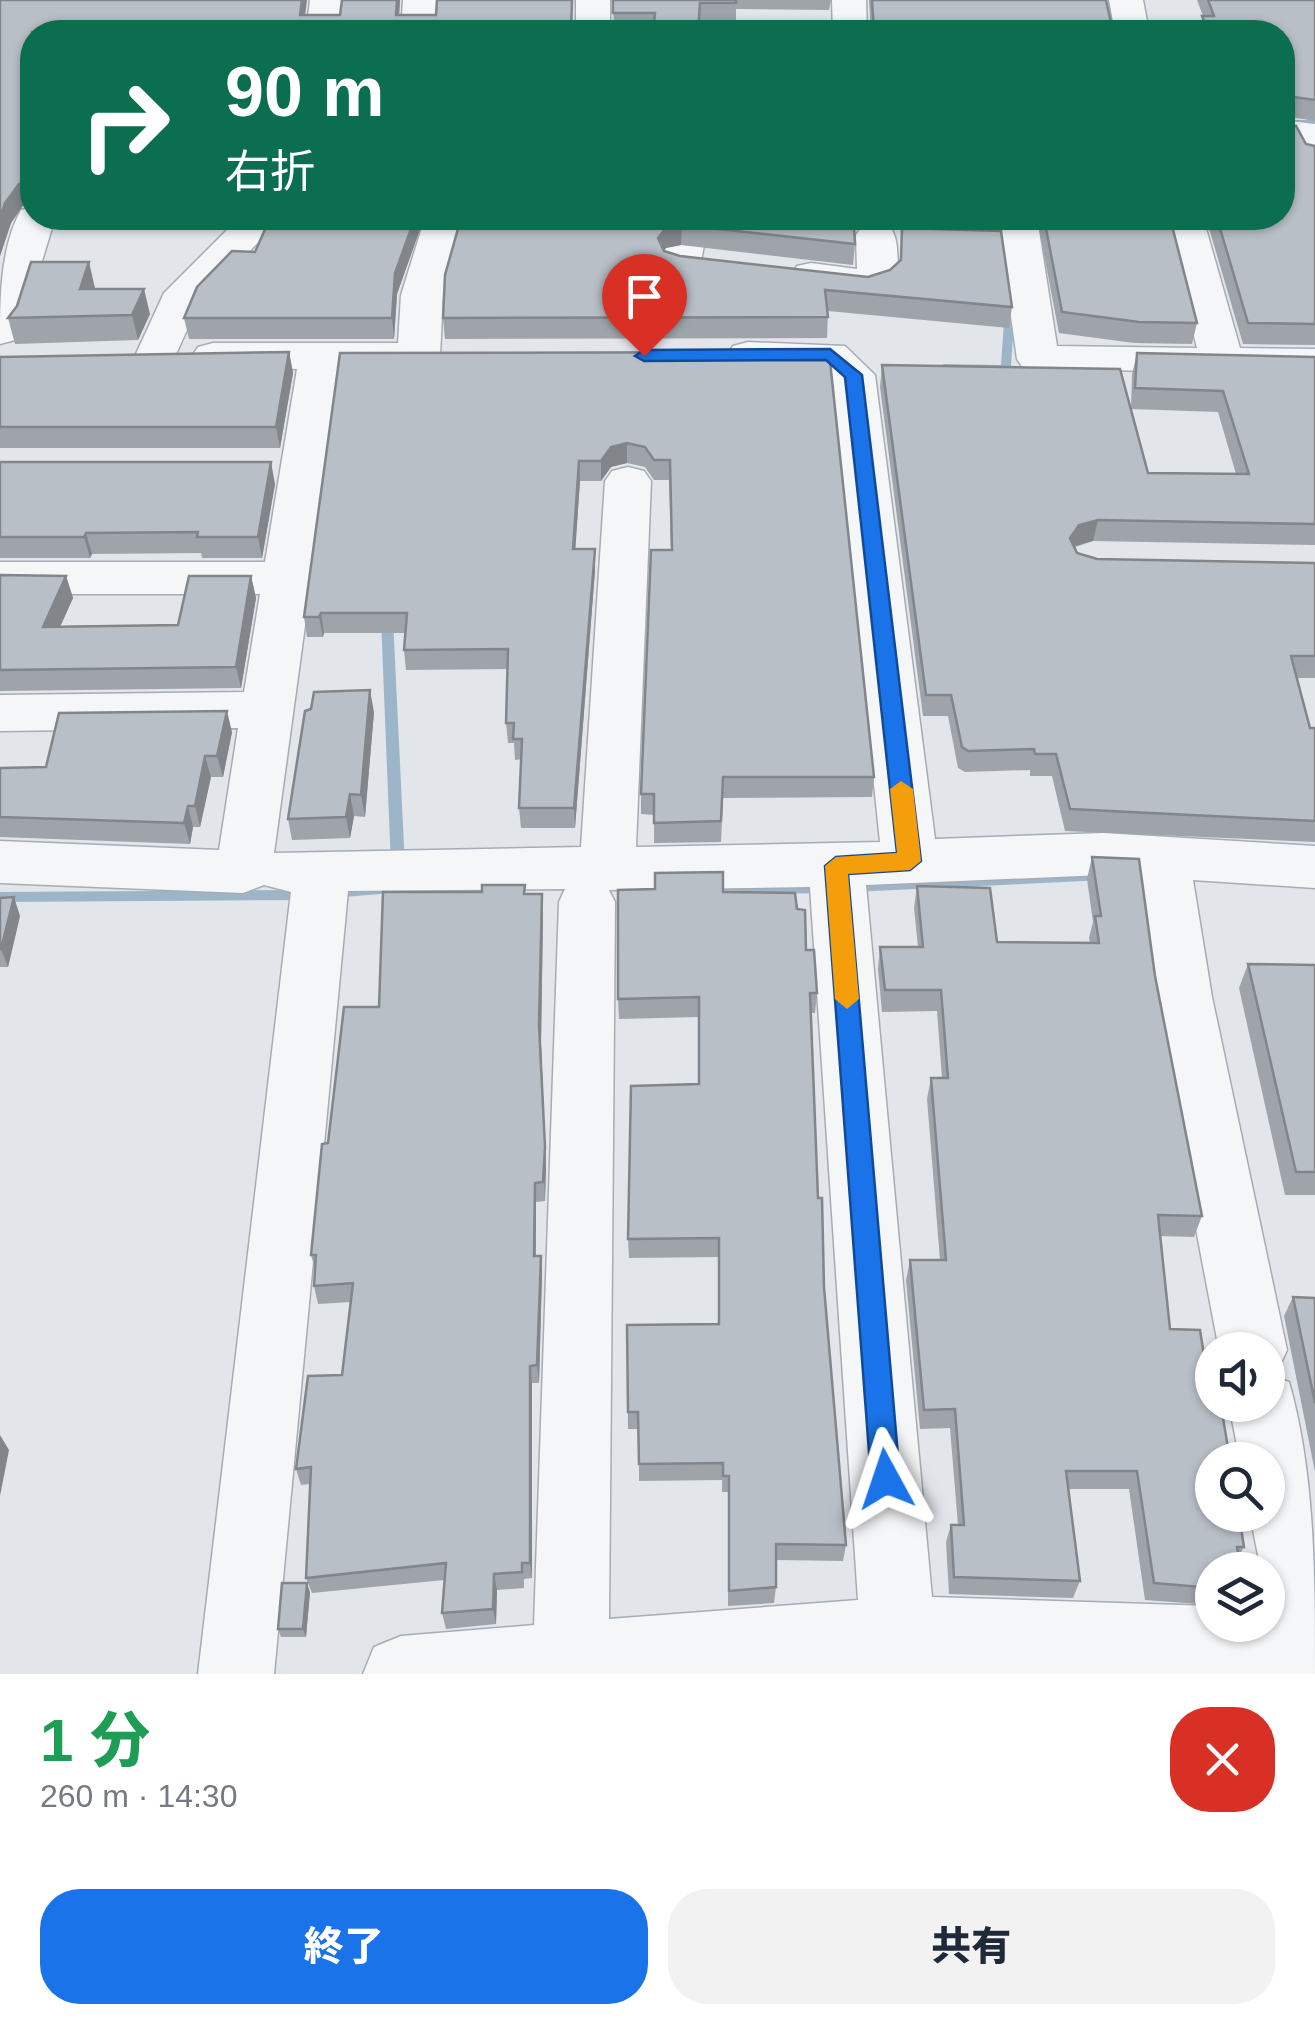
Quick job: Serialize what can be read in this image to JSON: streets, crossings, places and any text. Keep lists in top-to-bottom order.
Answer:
{
  "page": {
    "turn": ["90 m", "右折"],
    "heading": ["1 分", "260 m · 14:30"],
    "buttons": ["終了", "共有"]
  }
}
